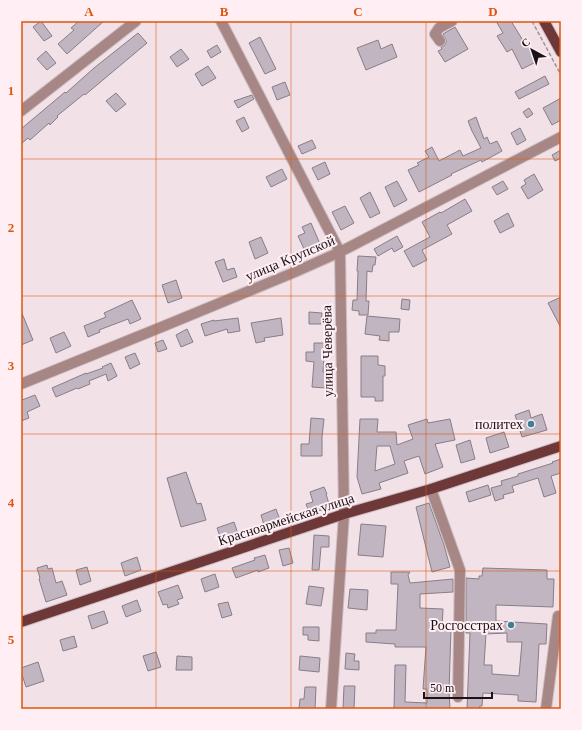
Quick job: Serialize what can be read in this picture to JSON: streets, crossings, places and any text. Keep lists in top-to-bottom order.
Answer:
{
  "streets": {
    "main road": ["Красноармейская улица"],
    "street": ["улица Крупской", "улица Чеверёва"]
  },
  "crossings": [
    ["улица Крупской", "улица Чеверёва"],
    ["улица Чеверёва", "Красноармейская улица"]
  ],
  "places": ["политех", "Росгосстрах"],
  "scale_bar": "50 m",
  "north": "top left",
  "grid": {
    "columns": [
      "A",
      "B",
      "C",
      "D"
    ],
    "rows": [
      "1",
      "2",
      "3",
      "4",
      "5"
    ]
  }
}
